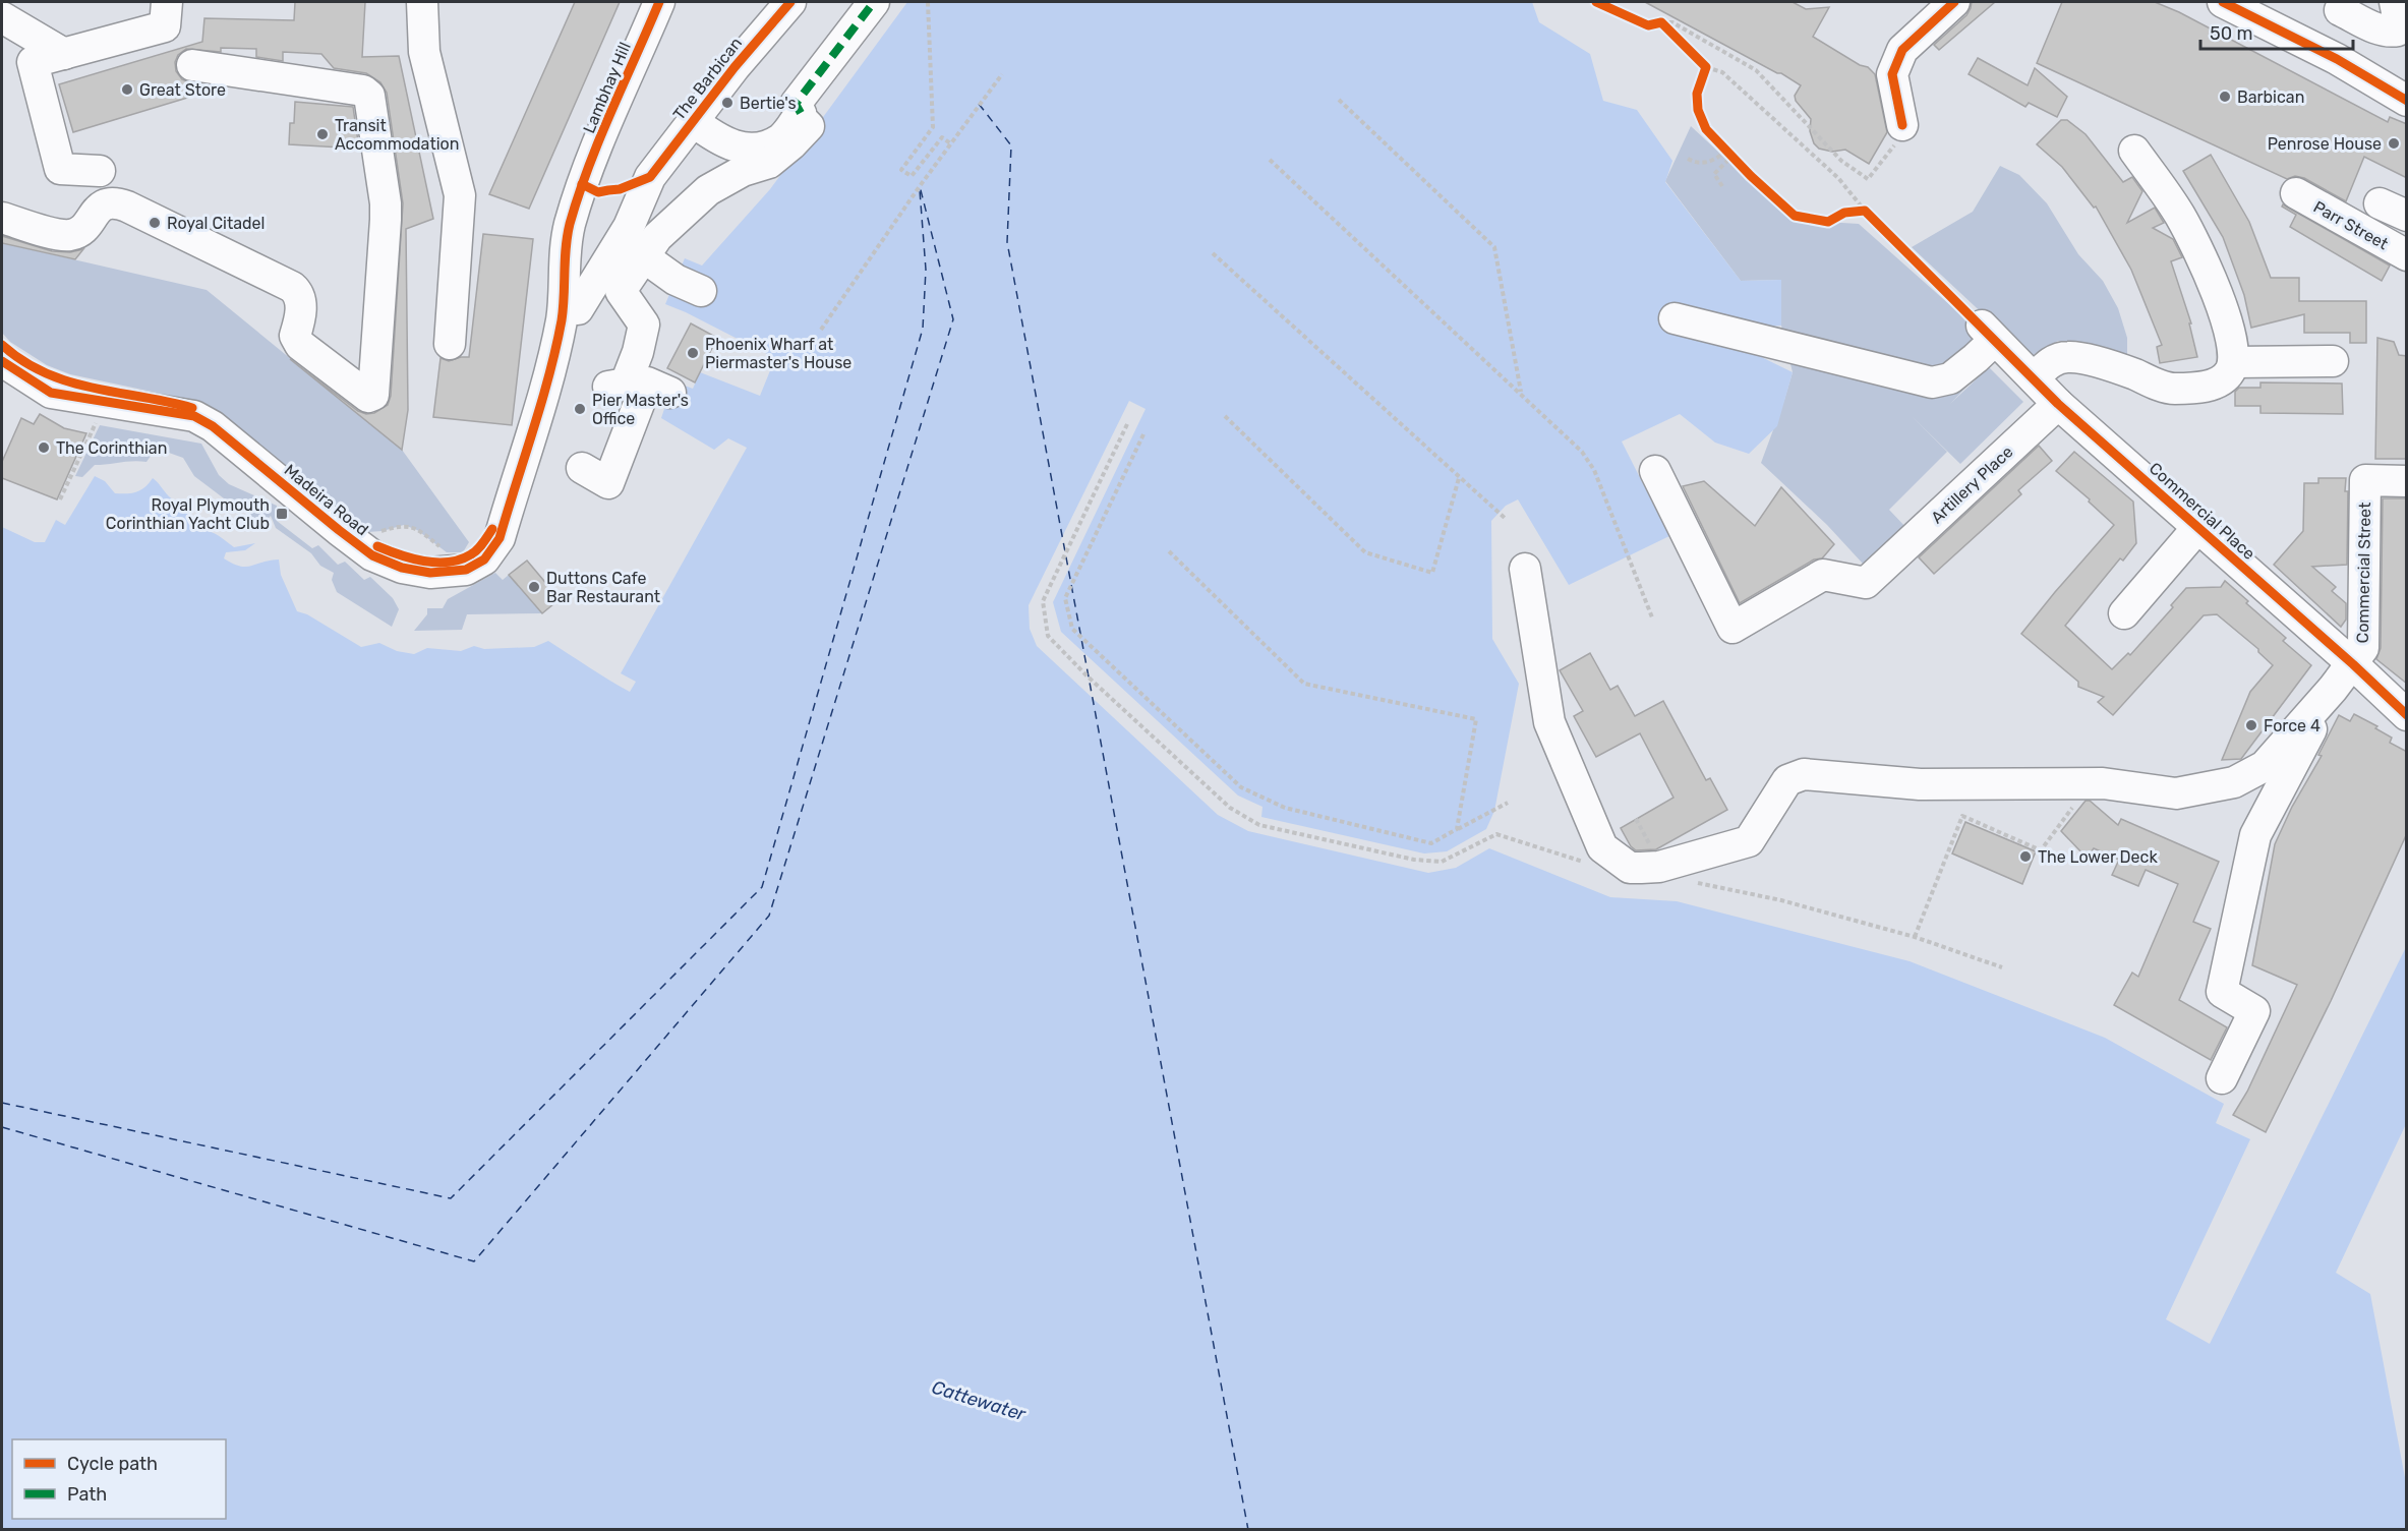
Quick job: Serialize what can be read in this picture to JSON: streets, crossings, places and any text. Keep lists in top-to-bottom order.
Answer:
{
  "streets": {
    "street": [
      "The Barbican",
      "Lambhay Hill",
      "Parr Street",
      "Artillery Place",
      "Madeira Road",
      "Commercial Place",
      "Commercial Street"
    ]
  },
  "crossings": [
    ["Lambhay Hill", "Madeira Road"],
    ["Artillery Place", "Commercial Place"],
    ["Commercial Place", "Commercial Street"]
  ],
  "water": ["Cattewater"],
  "places": {
    "other": [
      "Great Store",
      "Barbican",
      "Bertie's",
      "Transit Accommodation",
      "Penrose House",
      "Royal Citadel",
      "Phoenix Wharf at Piermaster's House",
      "Pier Master's Office",
      "The Corinthian",
      "Duttons Cafe Bar Restaurant",
      "Force 4",
      "The Lower Deck"
    ],
    "transit": ["Royal Plymouth Corinthian Yacht Club"]
  },
  "legend": ["Cycle path", "Path"],
  "scale_bar": "50 m"
}
